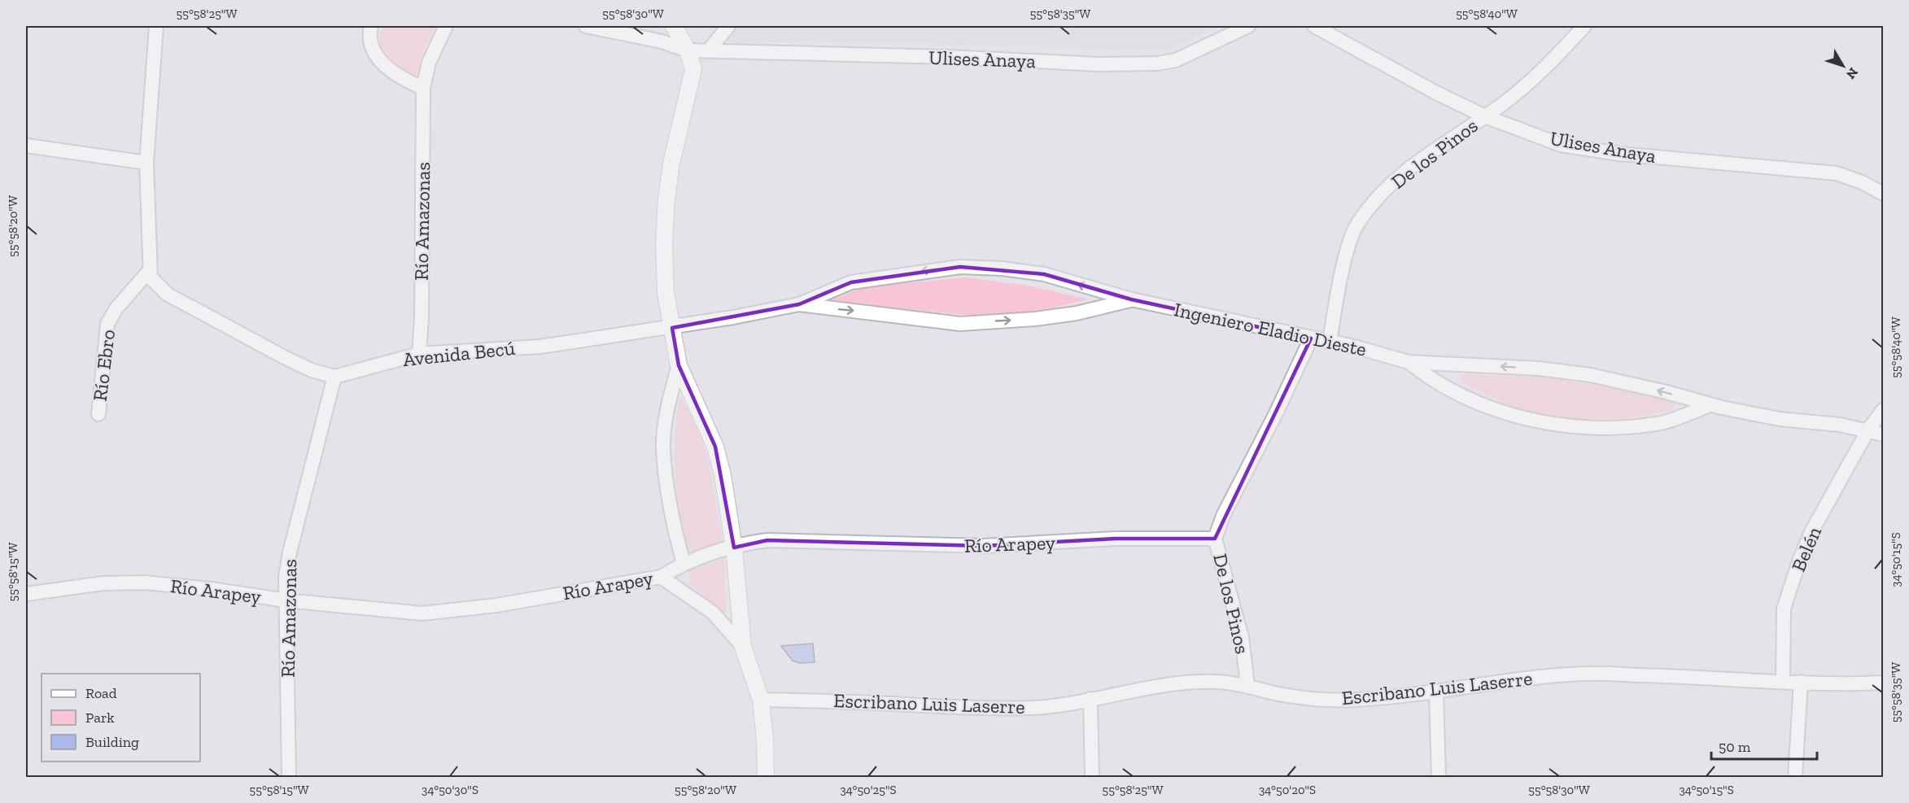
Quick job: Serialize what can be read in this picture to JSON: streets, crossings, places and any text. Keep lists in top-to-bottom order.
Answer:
{
  "streets": {
    "street": [
      "Ulises Anaya",
      "De los Pinos",
      "Río Amazonas",
      "Ingeniero Eladio Dieste",
      "Avenida Becú",
      "Río Ebro",
      "Río Arapey",
      "Belén",
      "Escribano Luis Laserre"
    ]
  },
  "crossings": [
    ["Ulises Anaya", "De los Pinos"],
    ["De los Pinos", "Ingeniero Eladio Dieste"],
    ["De los Pinos", "Río Arapey"],
    ["De los Pinos", "Escribano Luis Laserre"],
    ["Río Amazonas", "Avenida Becú"],
    ["Río Amazonas", "Río Arapey"],
    ["Ingeniero Eladio Dieste", "Avenida Becú"],
    ["Ingeniero Eladio Dieste", "Belén"],
    ["Belén", "Escribano Luis Laserre"]
  ],
  "legend": ["Road", "Park", "Building"],
  "scale_bar": "50 m",
  "north": "bottom right",
  "coordinates": [
    "55°58'25\"W",
    "55°58'30\"W",
    "55°58'35\"W",
    "55°58'40\"W",
    "55°58'20\"W",
    "34°50'15\"S",
    "55°58'15\"W",
    "34°50'30\"S",
    "34°50'25\"S",
    "34°50'20\"S"
  ]
}
